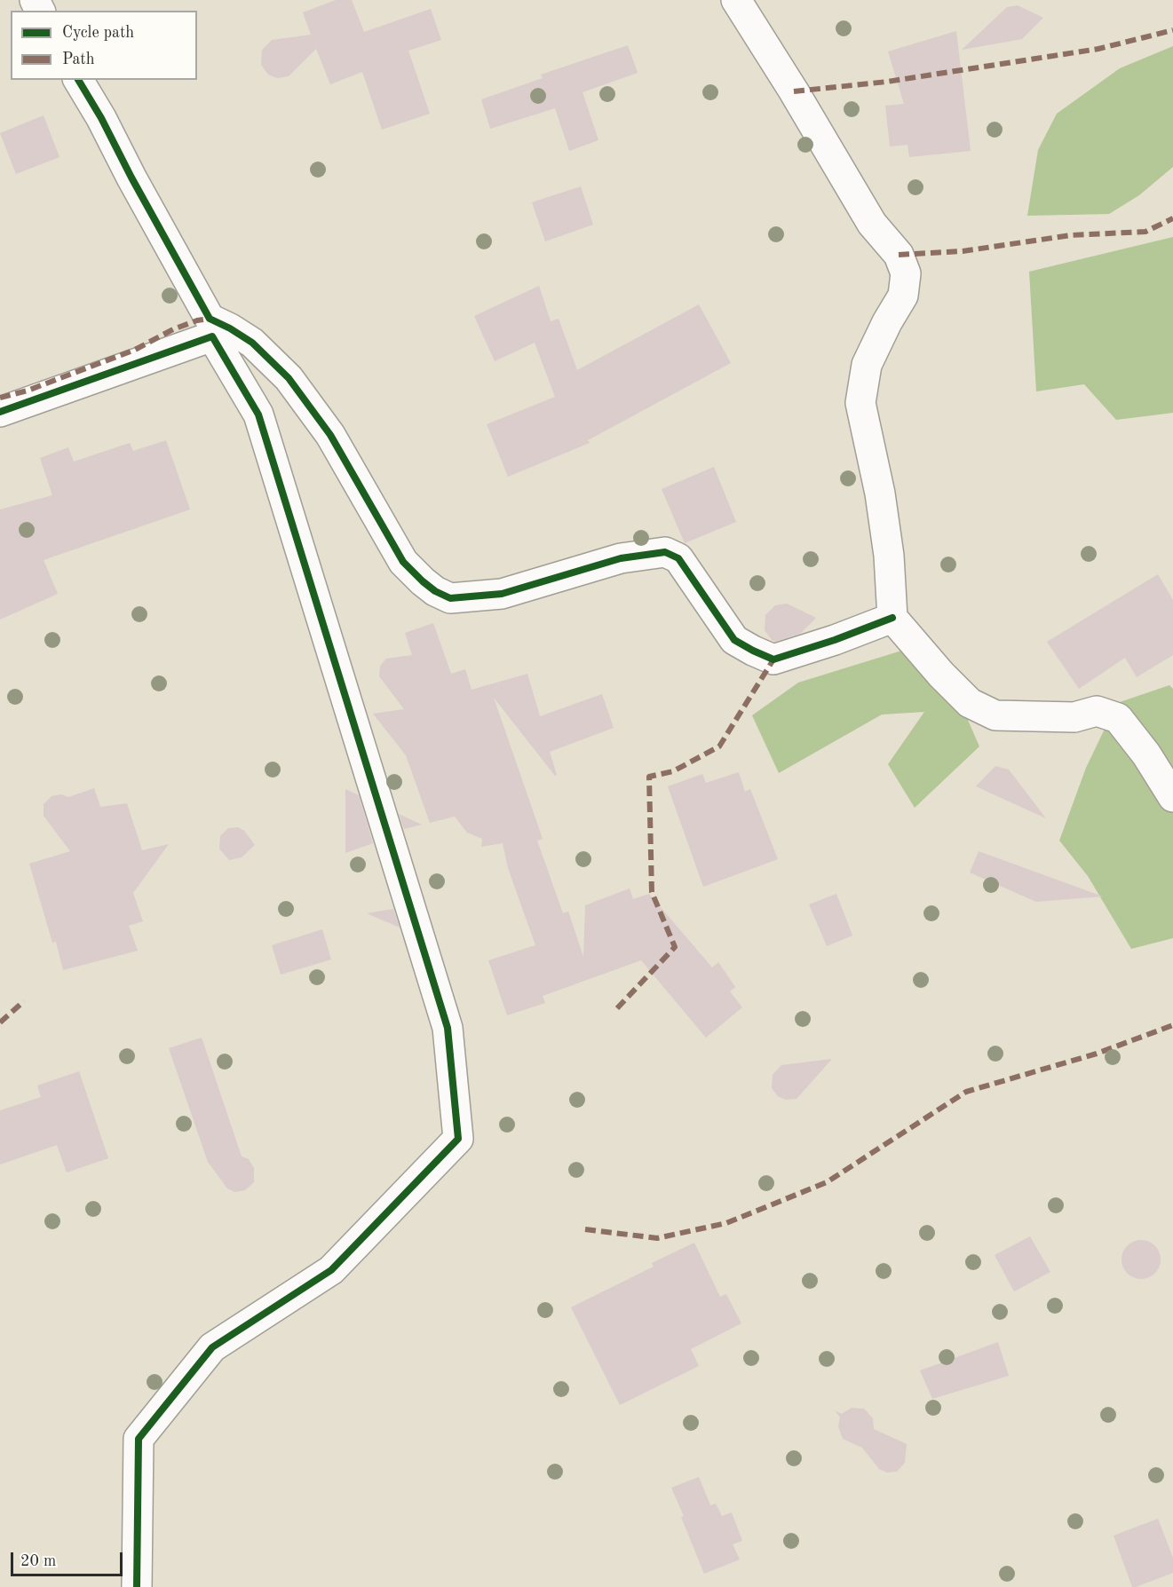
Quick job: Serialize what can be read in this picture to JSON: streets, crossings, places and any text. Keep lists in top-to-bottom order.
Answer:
{
  "legend": ["Cycle path", "Path"],
  "scale_bar": "20 m"
}
